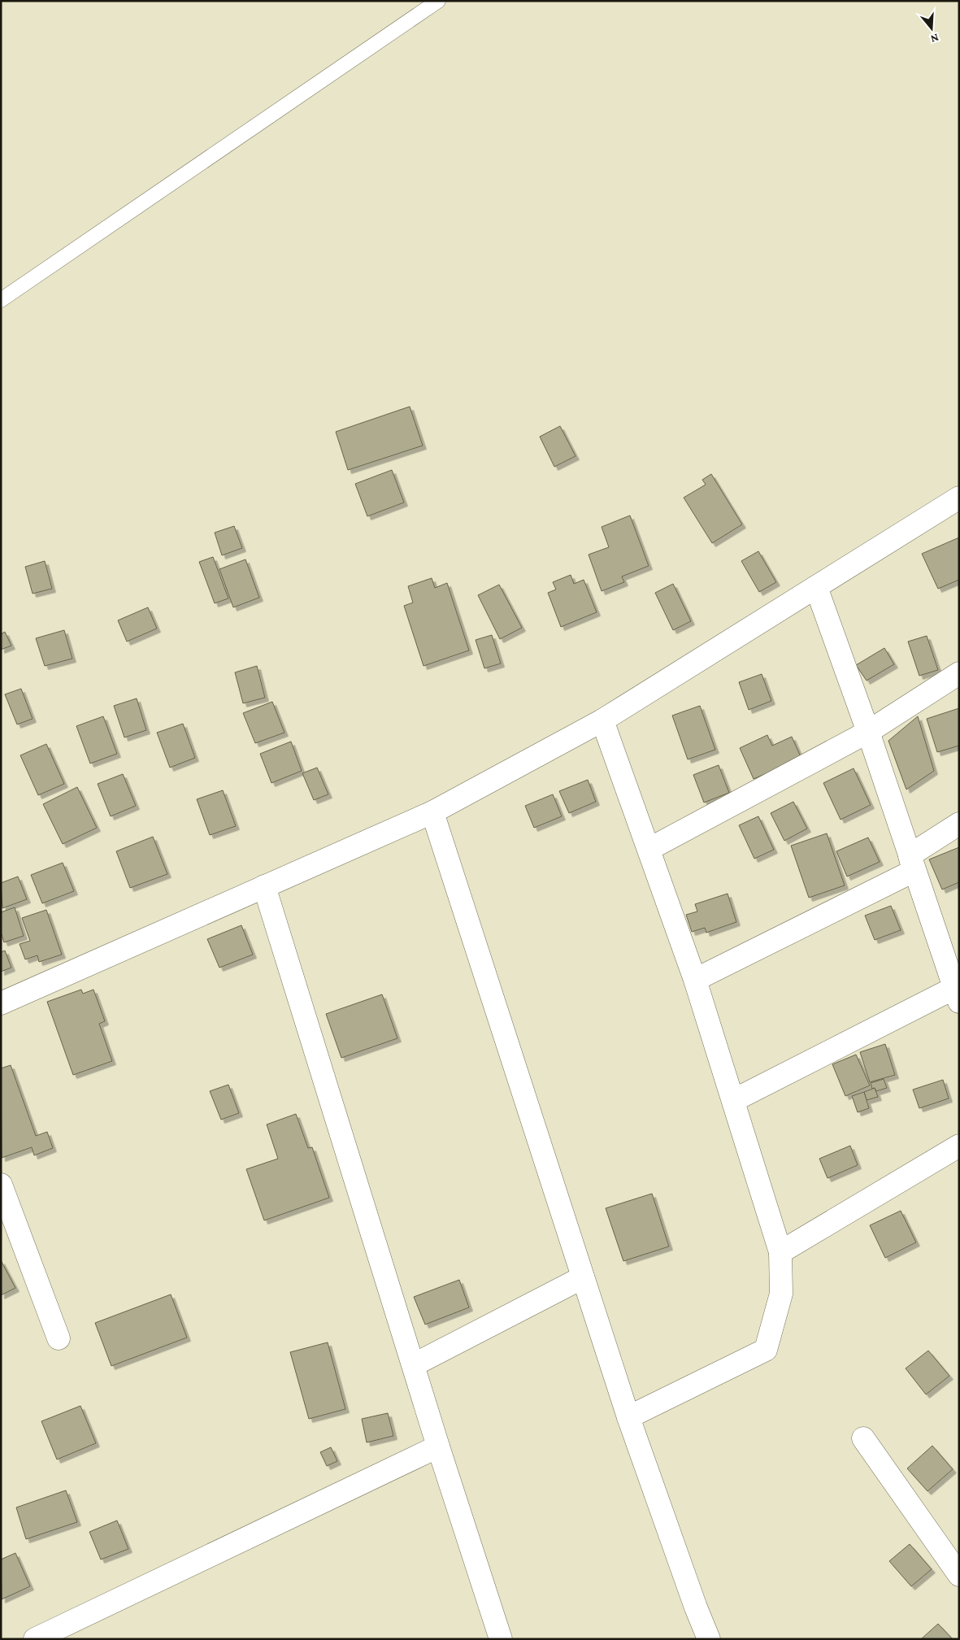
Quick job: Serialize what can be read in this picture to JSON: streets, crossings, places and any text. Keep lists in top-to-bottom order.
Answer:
{
  "north": "bottom"
}
